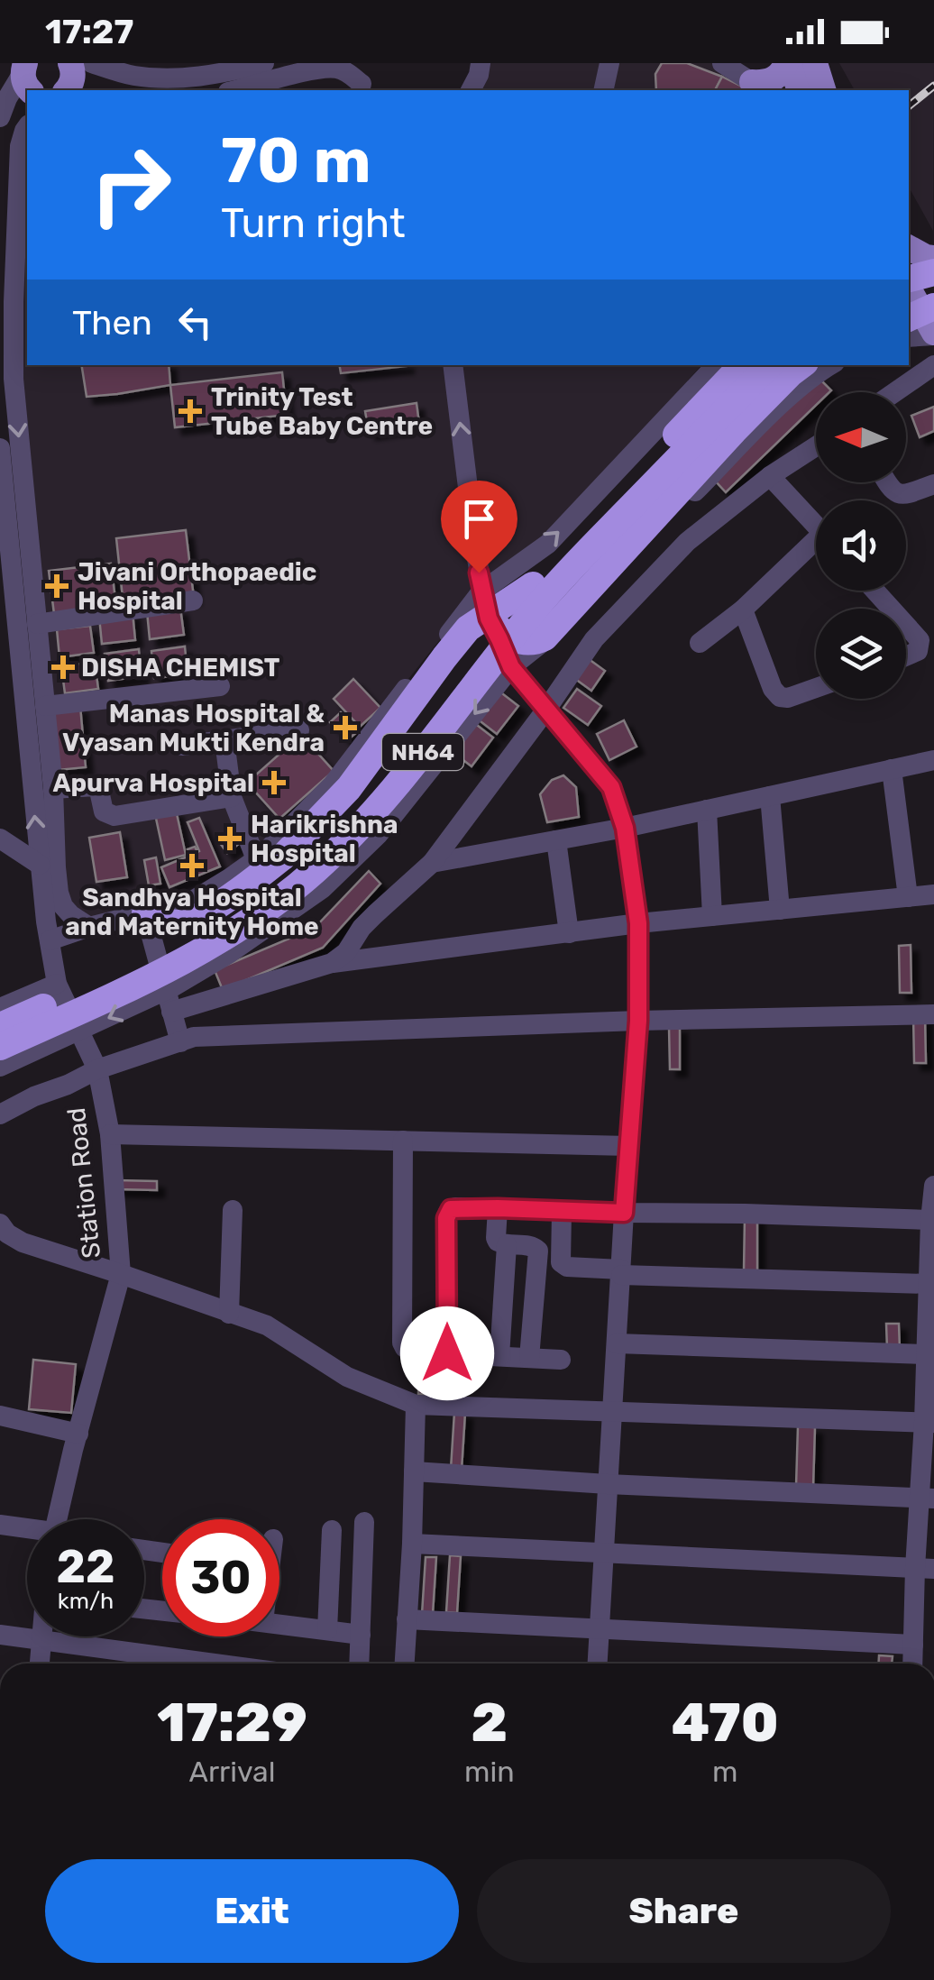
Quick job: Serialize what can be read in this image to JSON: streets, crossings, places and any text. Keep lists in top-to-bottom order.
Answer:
{
  "streets": {
    "highway": ["NH64"],
    "street": ["Station Road"]
  },
  "places": {
    "health": [
      "Trinity Test Tube Baby Centre",
      "Jivani Orthopaedic Hospital",
      "DISHA CHEMIST",
      "Manas Hospital & Vyasan Mukti Kendra",
      "Apurva Hospital",
      "Harikrishna Hospital",
      "Sandhya Hospital and Maternity Home"
    ]
  },
  "north": "left",
  "page": {
    "status": "17:27",
    "turn": ["70 m", "Turn right"],
    "then": "Then",
    "speed": "22 km/h",
    "limit": "30",
    "eta": [
      "17:29",
      "Arrival",
      "2",
      "min",
      "470",
      "m"
    ],
    "buttons": ["Exit", "Share"]
  }
}
